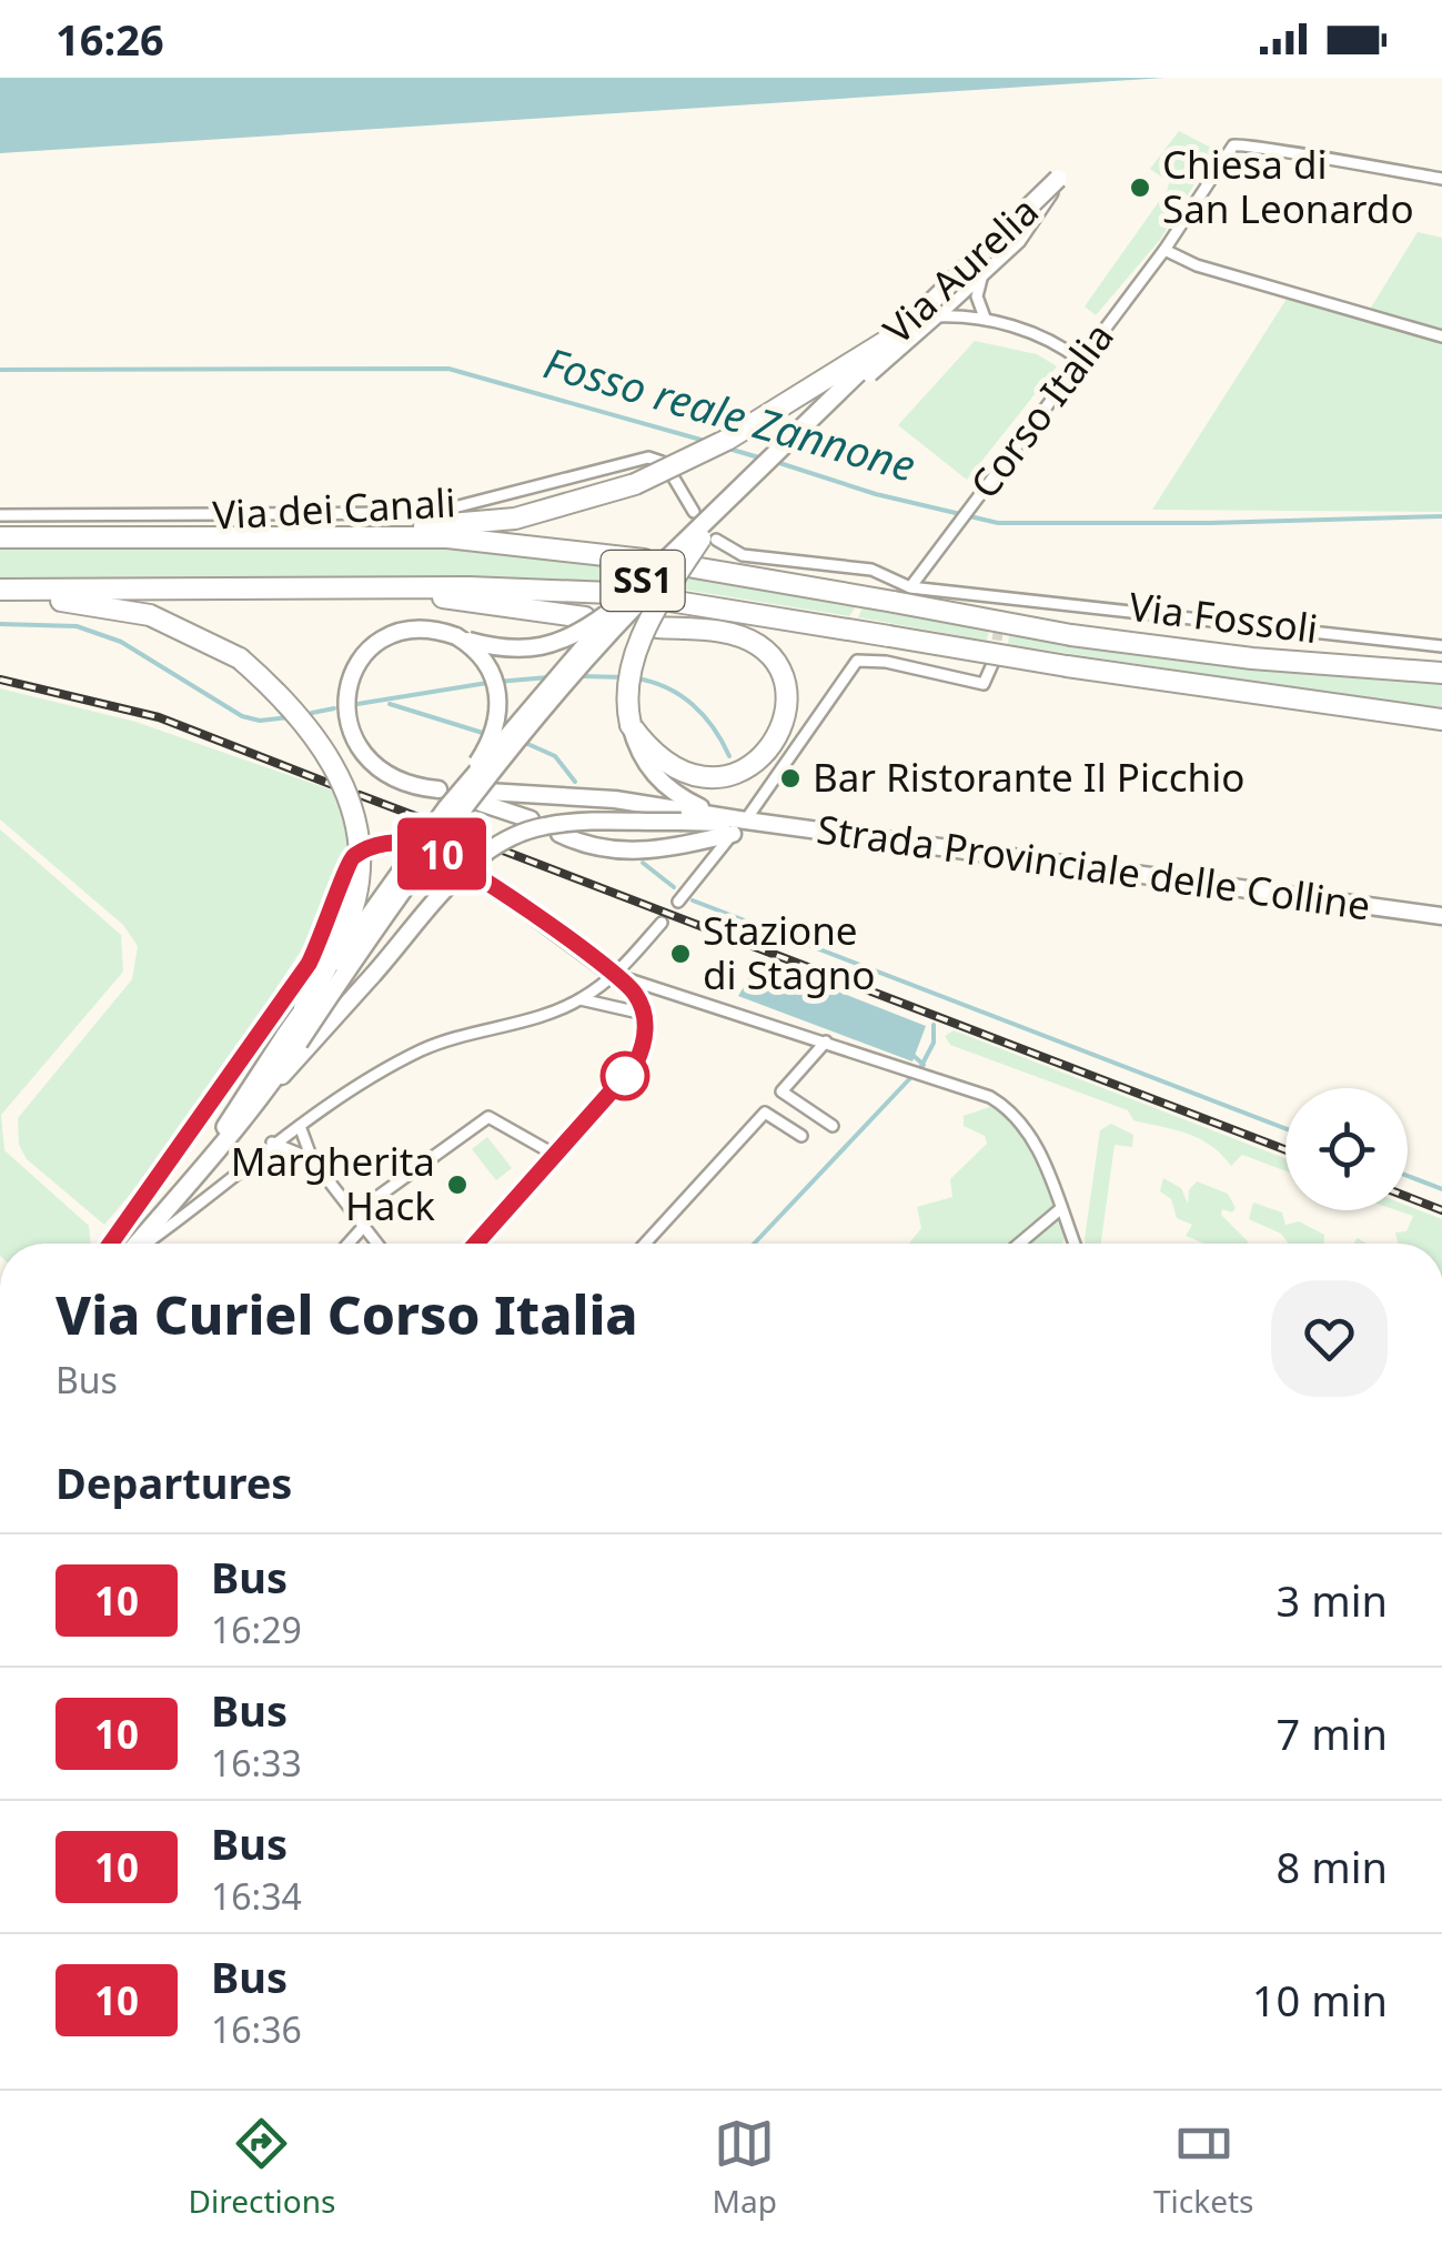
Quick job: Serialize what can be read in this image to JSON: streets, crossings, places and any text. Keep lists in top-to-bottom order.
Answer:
{
  "streets": {
    "main road": ["Via Aurelia", "SS1", "Strada Provinciale delle Colline"],
    "street": ["Corso Italia", "Via dei Canali", "Via Fossoli"]
  },
  "water": ["Fosso reale Zannone"],
  "places": [
    "Chiesa di San Leonardo",
    "Bar Ristorante Il Picchio",
    "Stazione di Stagno",
    "Margherita Hack"
  ],
  "lines": ["bus line 10"],
  "page": {
    "status": "16:26",
    "on_map": "10",
    "heading": [
      ["Via Curiel Corso Italia", "Bus"],
      "Departures"
    ],
    "list": [
      {
        "mark": "10",
        "name": "Bus",
        "note": "16:29",
        "value": "3 min"
      },
      {
        "mark": "10",
        "name": "Bus",
        "note": "16:33",
        "value": "7 min"
      },
      {
        "mark": "10",
        "name": "Bus",
        "note": "16:34",
        "value": "8 min"
      },
      {
        "mark": "10",
        "name": "Bus",
        "note": "16:36",
        "value": "10 min"
      }
    ],
    "tabs": ["Directions", "Map", "Tickets"]
  }
}
